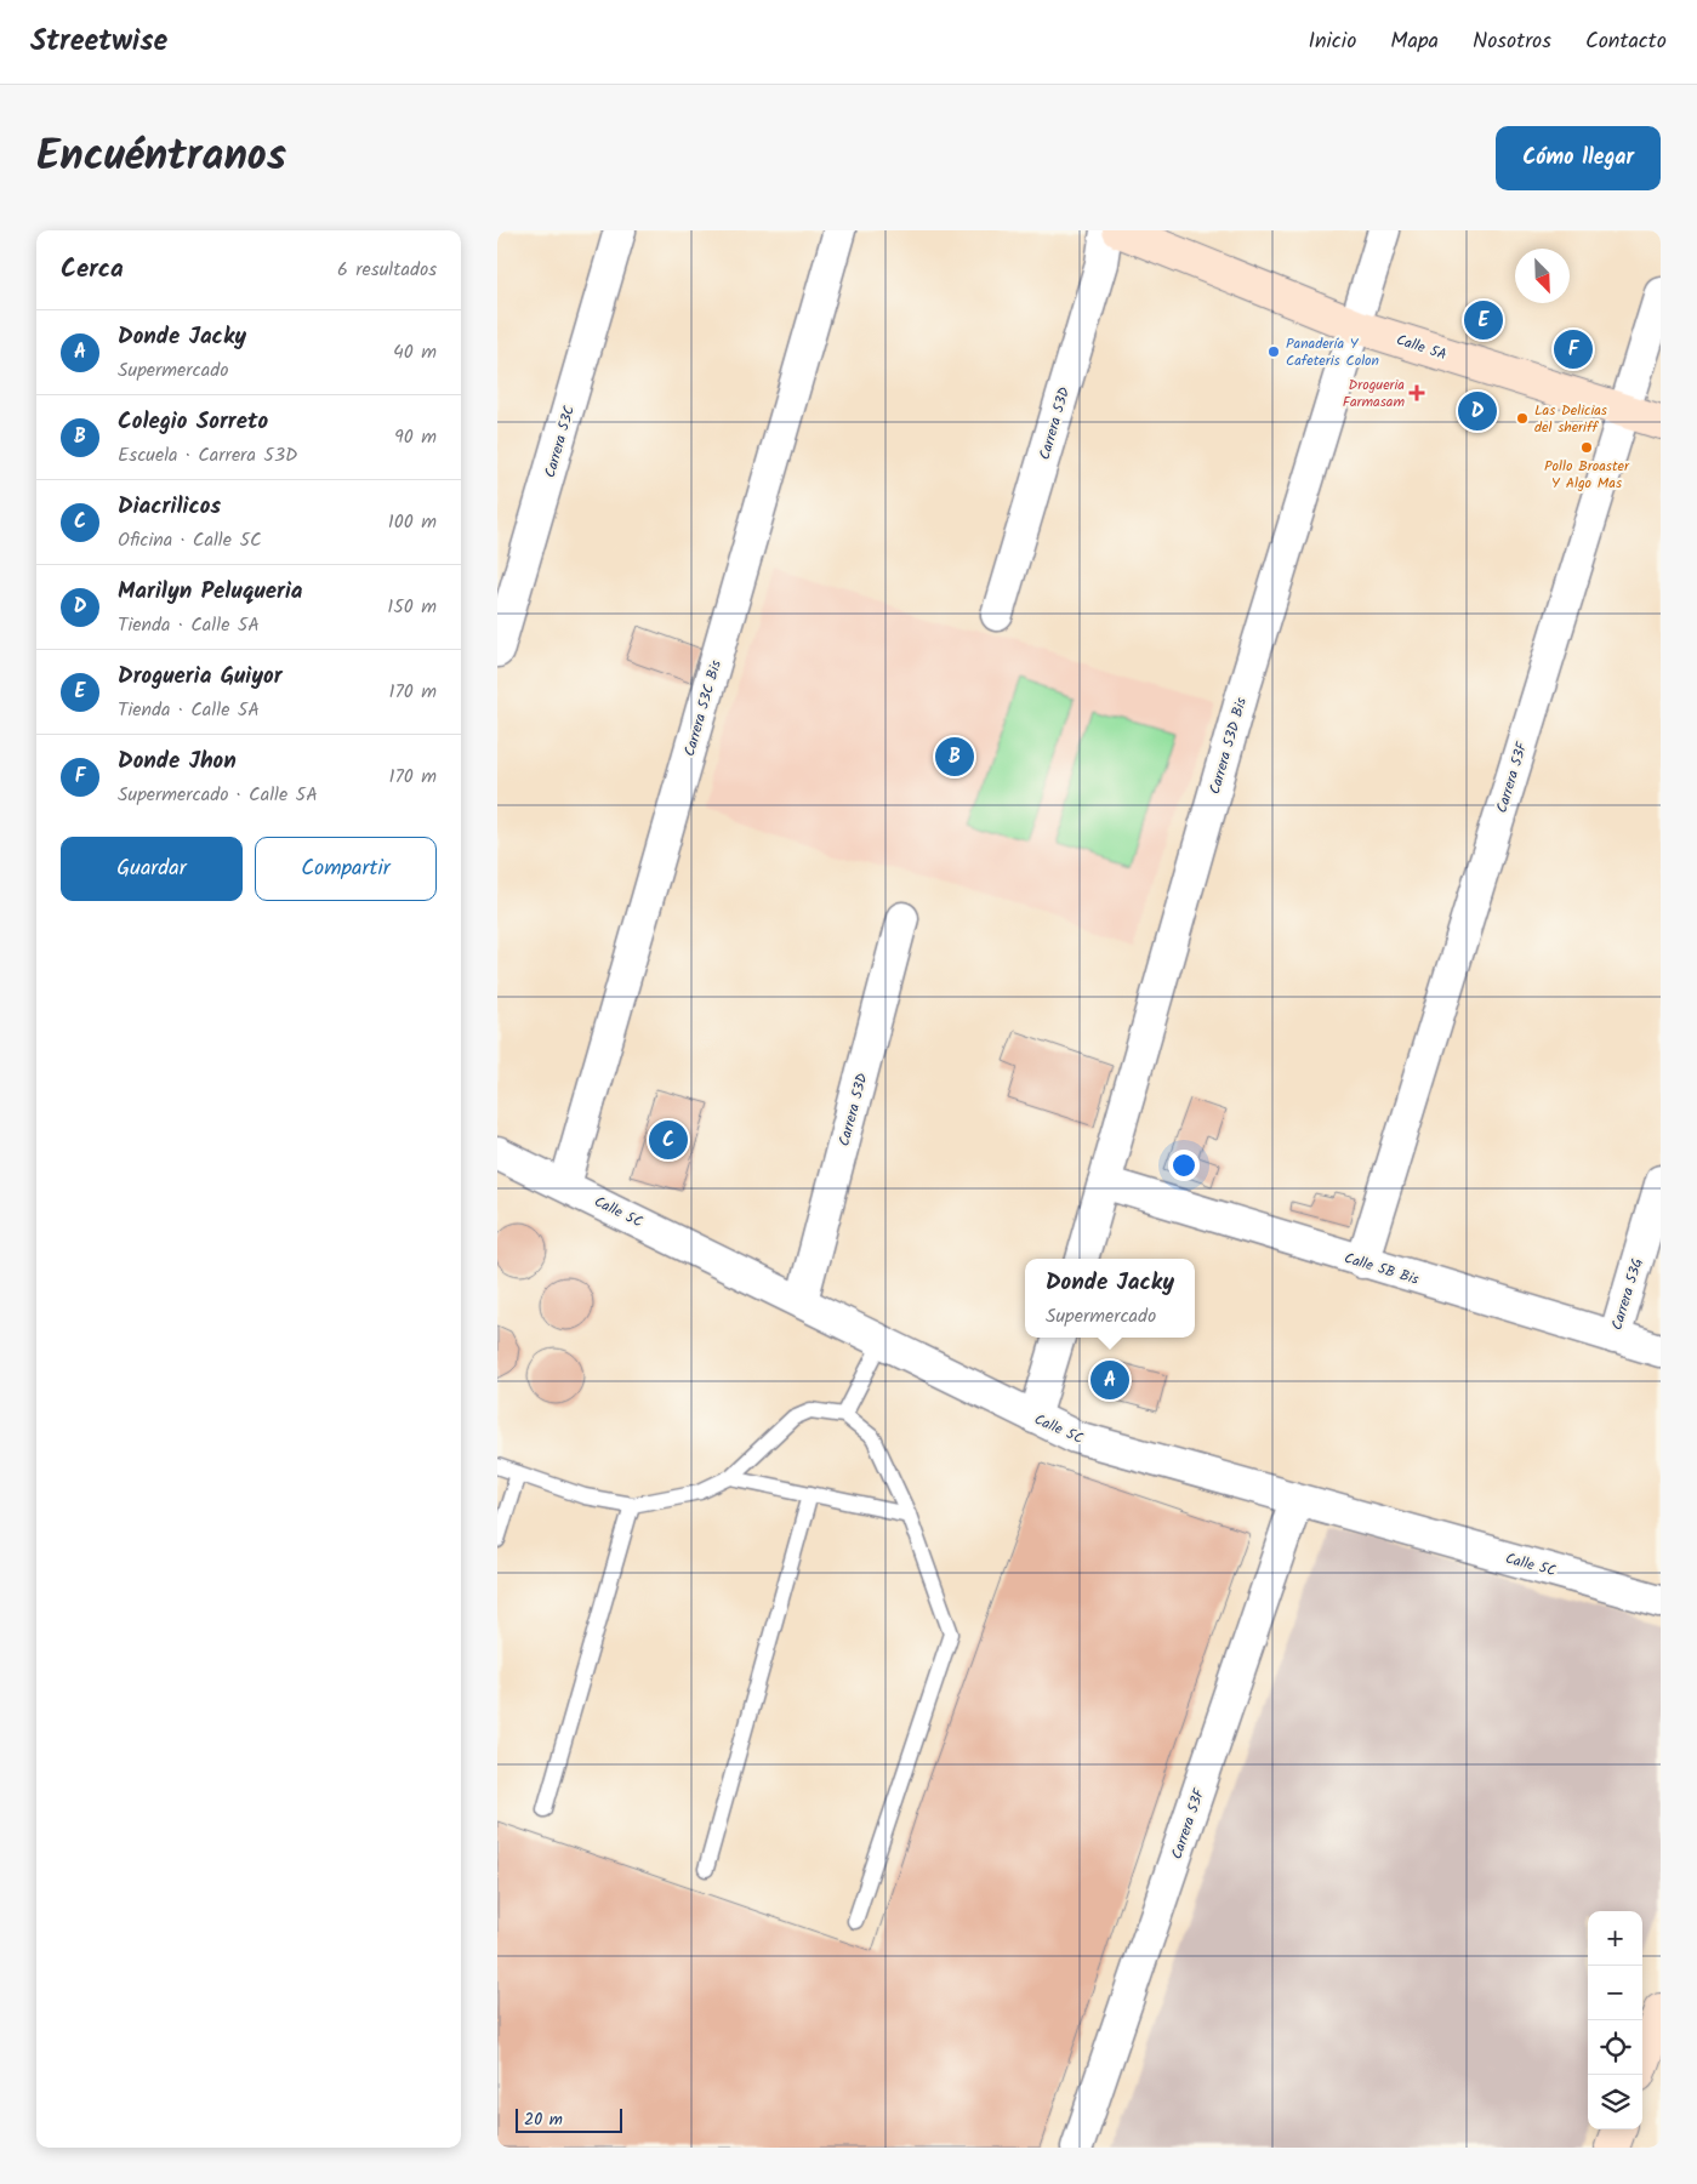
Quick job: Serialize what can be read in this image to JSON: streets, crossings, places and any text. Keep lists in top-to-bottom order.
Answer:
{
  "streets": {
    "street": [
      "Calle 5A",
      "Carrera 53D",
      "Carrera 53C",
      "Carrera 53C Bis",
      "Carrera 53D Bis",
      "Carrera 53F",
      "Calle 5C",
      "Calle 5B Bis",
      "Carrera 53G"
    ]
  },
  "crossings": [
    ["Calle 5A", "Carrera 53D Bis"],
    ["Calle 5A", "Carrera 53F"],
    ["Carrera 53D", "Calle 5C"],
    ["Carrera 53C Bis", "Calle 5C"],
    ["Carrera 53D Bis", "Calle 5B Bis"],
    ["Carrera 53F", "Calle 5C"],
    ["Carrera 53F", "Calle 5B Bis"],
    ["Calle 5B Bis", "Carrera 53G"]
  ],
  "places": {
    "other": ["Panadería Y Cafeteris Colon", "Las Delicias del sheriff", "Pollo Broaster Y Algo Mas"],
    "health": ["Drogueria Farmasam"]
  },
  "scale_bar": "20 m",
  "north": "bottom right",
  "page": {
    "header": "Streetwise",
    "nav": [
      "Inicio",
      "Mapa",
      "Nosotros",
      "Contacto"
    ],
    "title": "Encuéntranos",
    "buttons": [
      "Cómo llegar",
      ["Guardar", "Compartir"]
    ],
    "heading": ["Cerca", "6 resultados"],
    "pins": [
      "E",
      "F",
      "D",
      "B",
      "C",
      "A"
    ],
    "list": [
      {
        "mark": "A",
        "name": "Donde Jacky",
        "note": "Supermercado",
        "value": "40 m"
      },
      {
        "mark": "B",
        "name": "Colegio Sorreto",
        "note": "Escuela · Carrera 53D",
        "value": "90 m"
      },
      {
        "mark": "C",
        "name": "Diacrilicos",
        "note": "Oficina · Calle 5C",
        "value": "100 m"
      },
      {
        "mark": "D",
        "name": "Marilyn Peluqueria",
        "note": "Tienda · Calle 5A",
        "value": "150 m"
      },
      {
        "mark": "E",
        "name": "Drogueria Guiyor",
        "note": "Tienda · Calle 5A",
        "value": "170 m"
      },
      {
        "mark": "F",
        "name": "Donde Jhon",
        "note": "Supermercado · Calle 5A",
        "value": "170 m"
      }
    ],
    "popup": ["Donde Jacky", "Supermercado"],
    "map_buttons": ["+", "−"],
    "scale": "20 m"
  }
}
